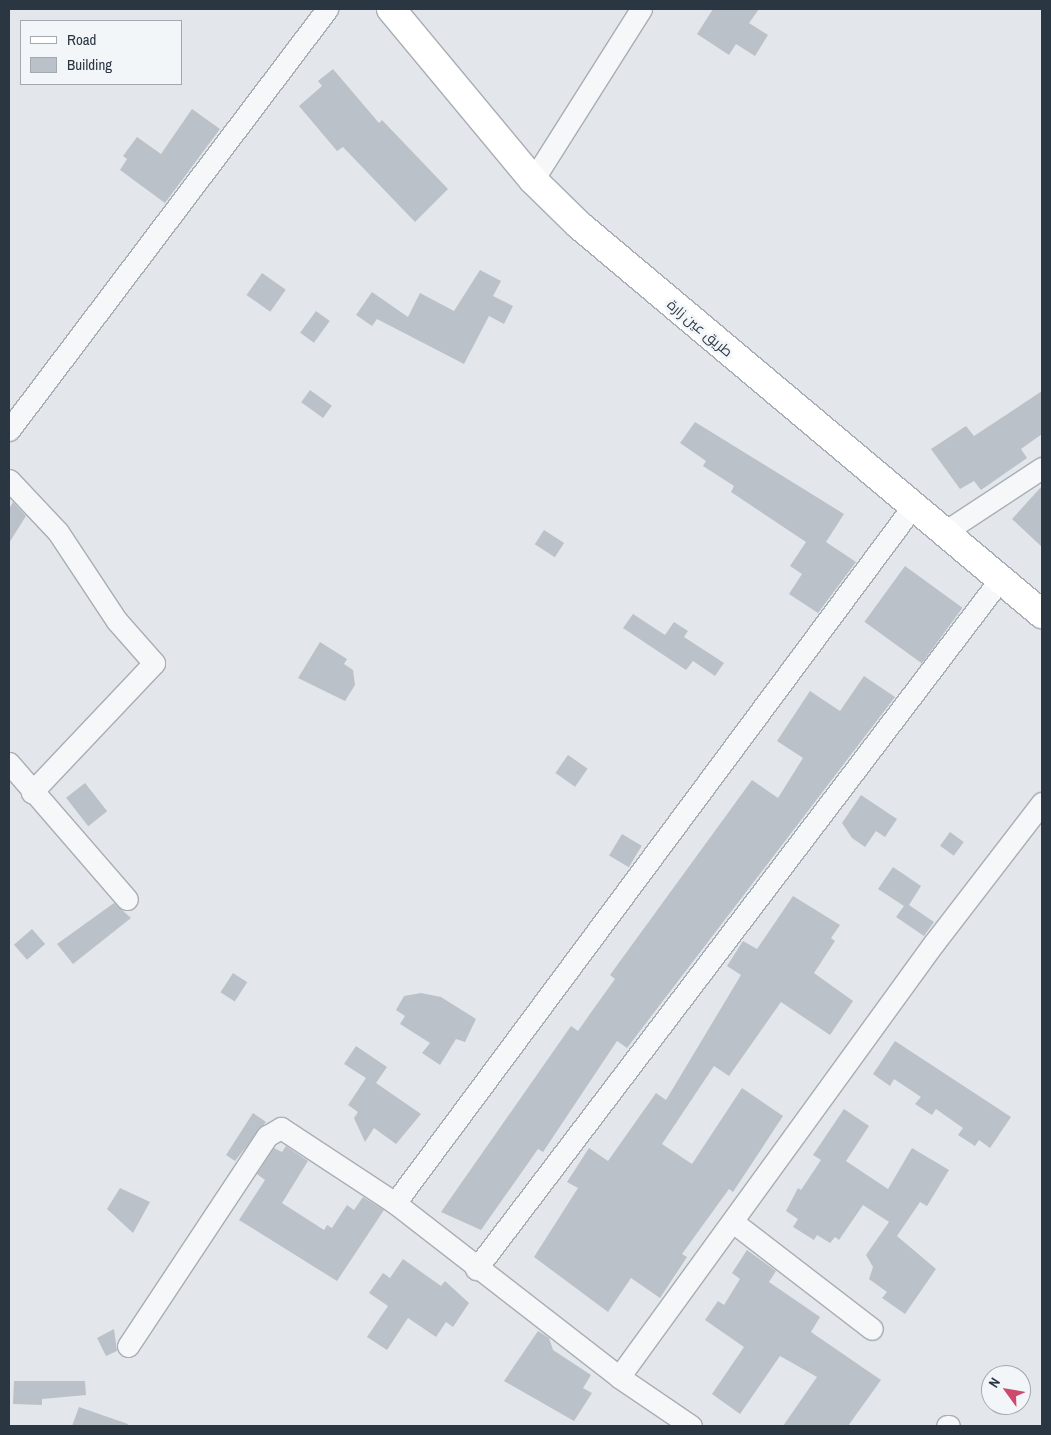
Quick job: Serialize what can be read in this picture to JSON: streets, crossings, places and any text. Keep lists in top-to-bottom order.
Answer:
{
  "streets": {
    "main road": ["طريق عين زارة"]
  },
  "legend": ["Road", "Building"],
  "north": "top left"
}
